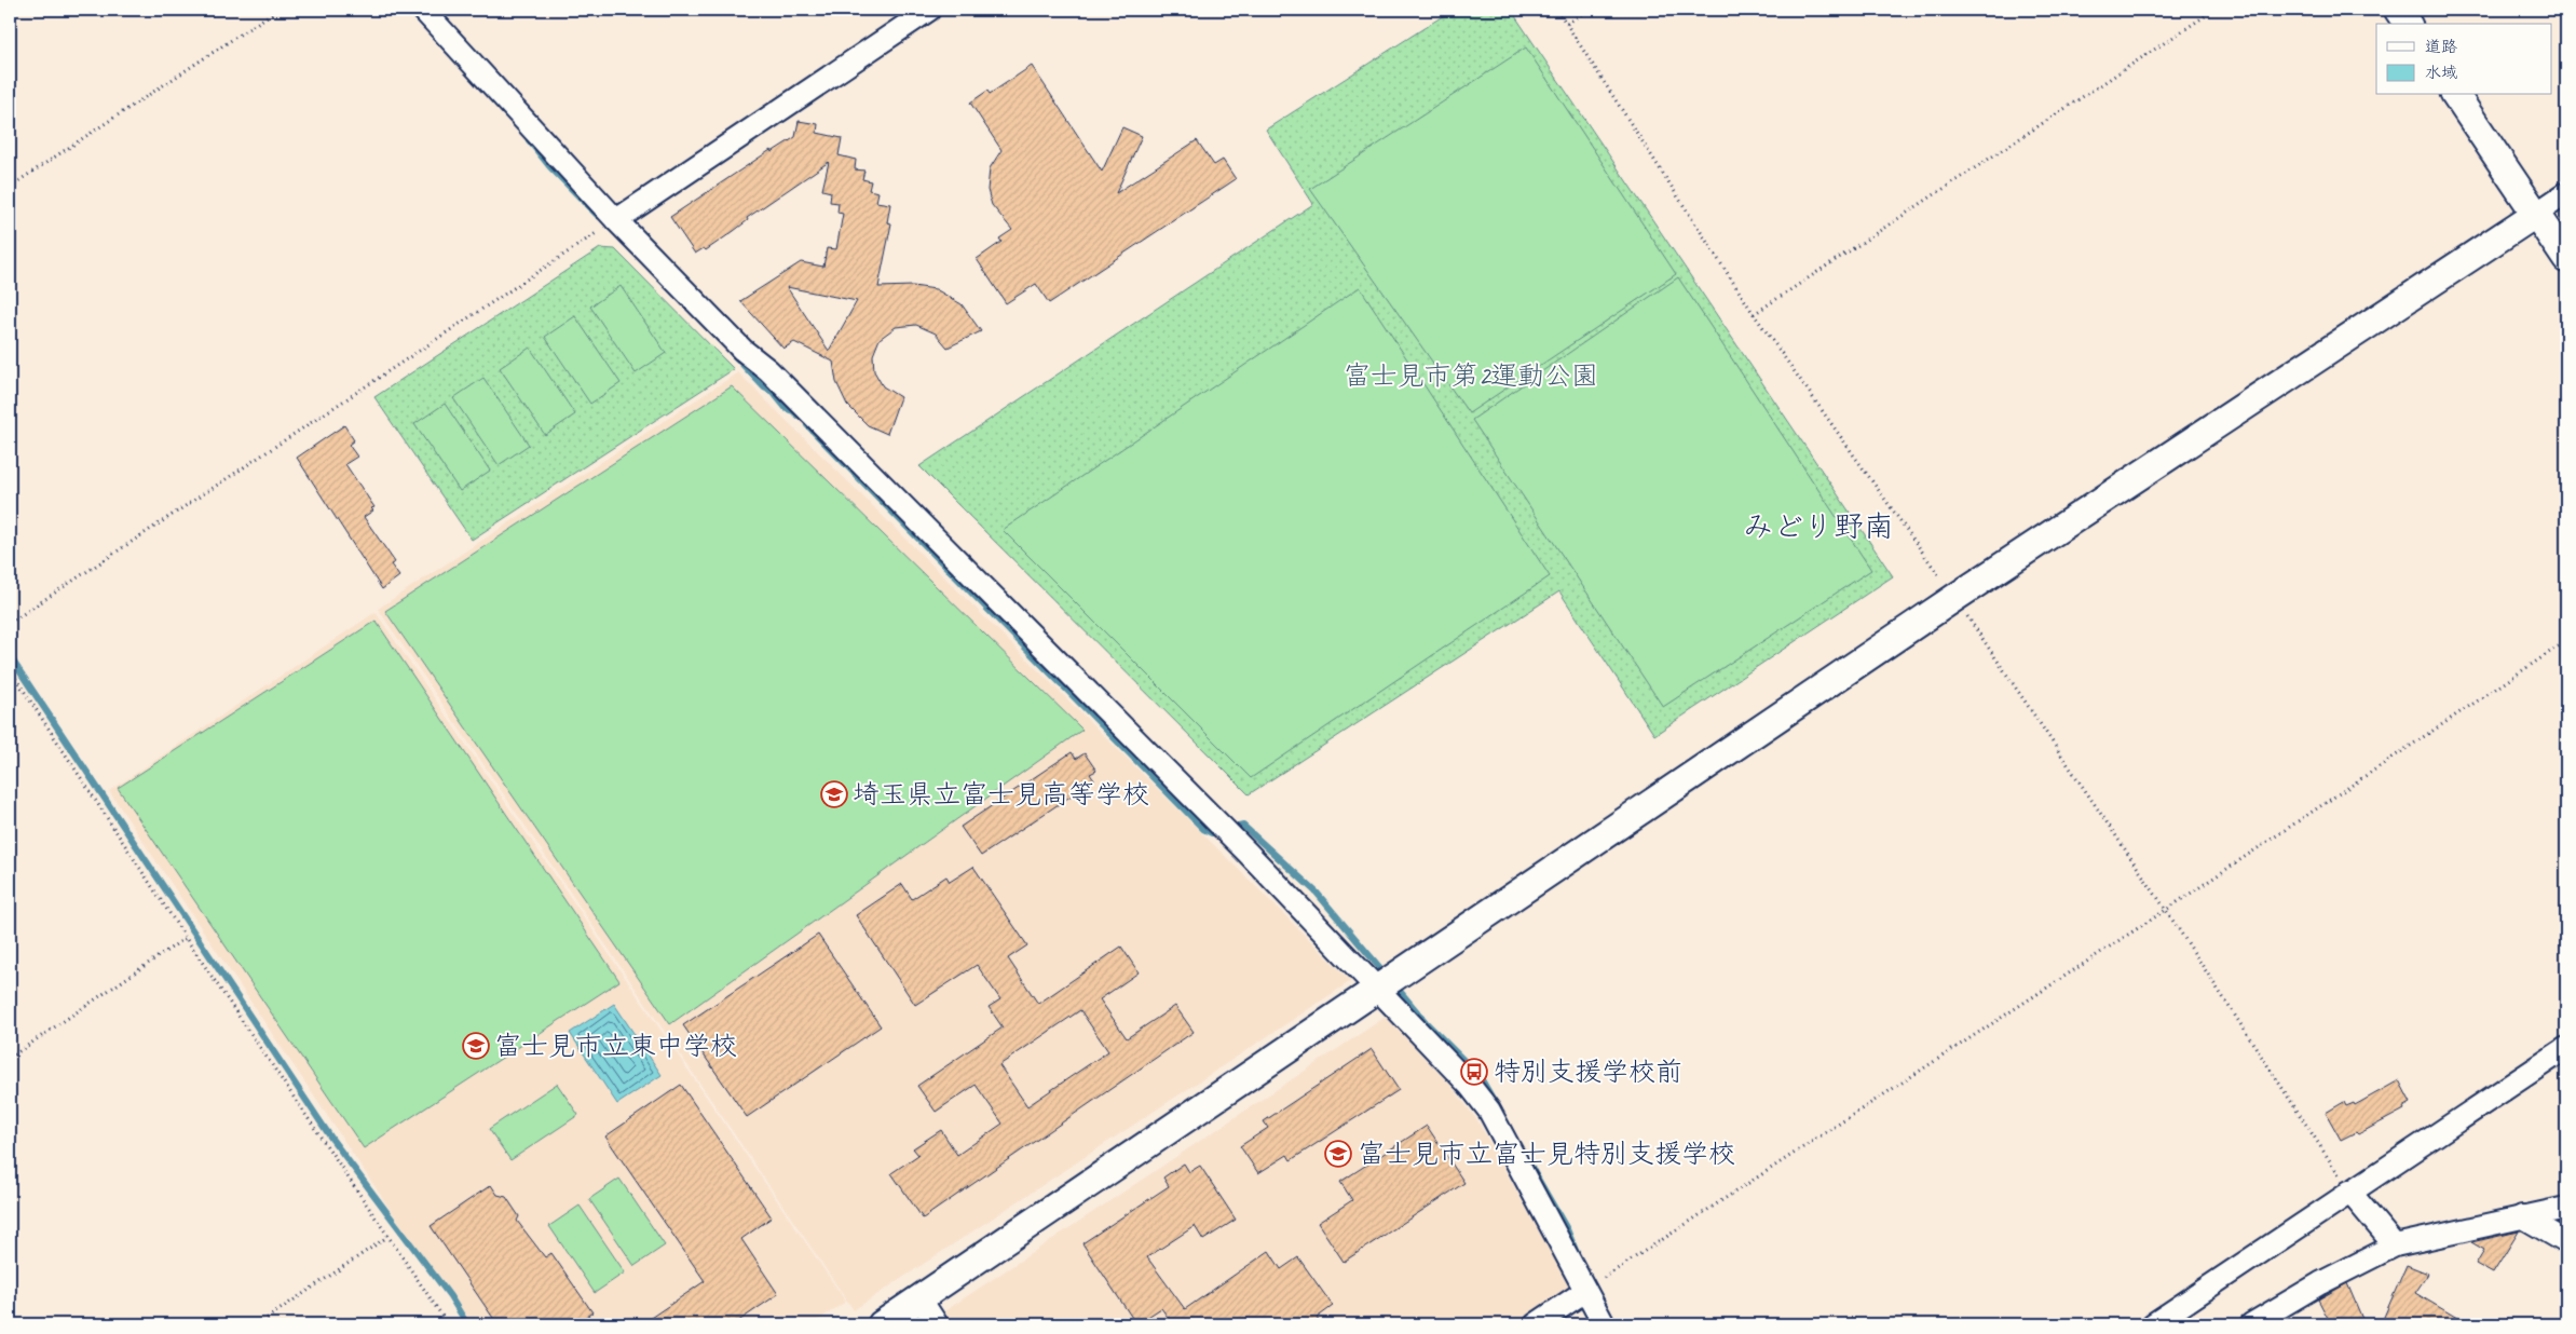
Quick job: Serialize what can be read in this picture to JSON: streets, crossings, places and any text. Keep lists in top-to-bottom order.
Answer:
{
  "districts": ["みどり野南"],
  "parks": ["富士見市第2運動公園"],
  "places": {
    "school or university": ["埼玉県立富士見高等学校", "富士見市立東中学校", "富士見市立富士見特別支援学校"],
    "bus stop": ["特別支援学校前"]
  },
  "legend": ["道路", "水域"]
}
